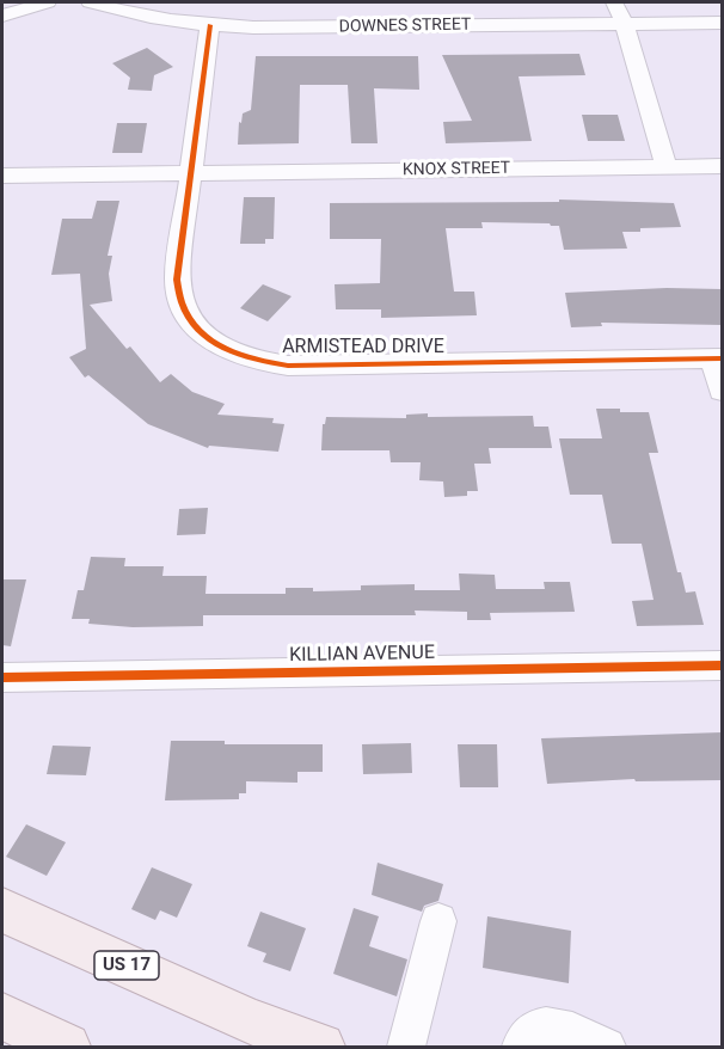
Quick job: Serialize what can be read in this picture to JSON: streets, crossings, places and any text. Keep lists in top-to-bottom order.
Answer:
{
  "streets": {
    "main road": ["US 17"],
    "street": [
      "DOWNES STREET",
      "KNOX STREET",
      "ARMISTEAD DRIVE",
      "KILLIAN AVENUE"
    ]
  },
  "crossings": [
    ["DOWNES STREET", "ARMISTEAD DRIVE"],
    ["KNOX STREET", "ARMISTEAD DRIVE"]
  ]
}
